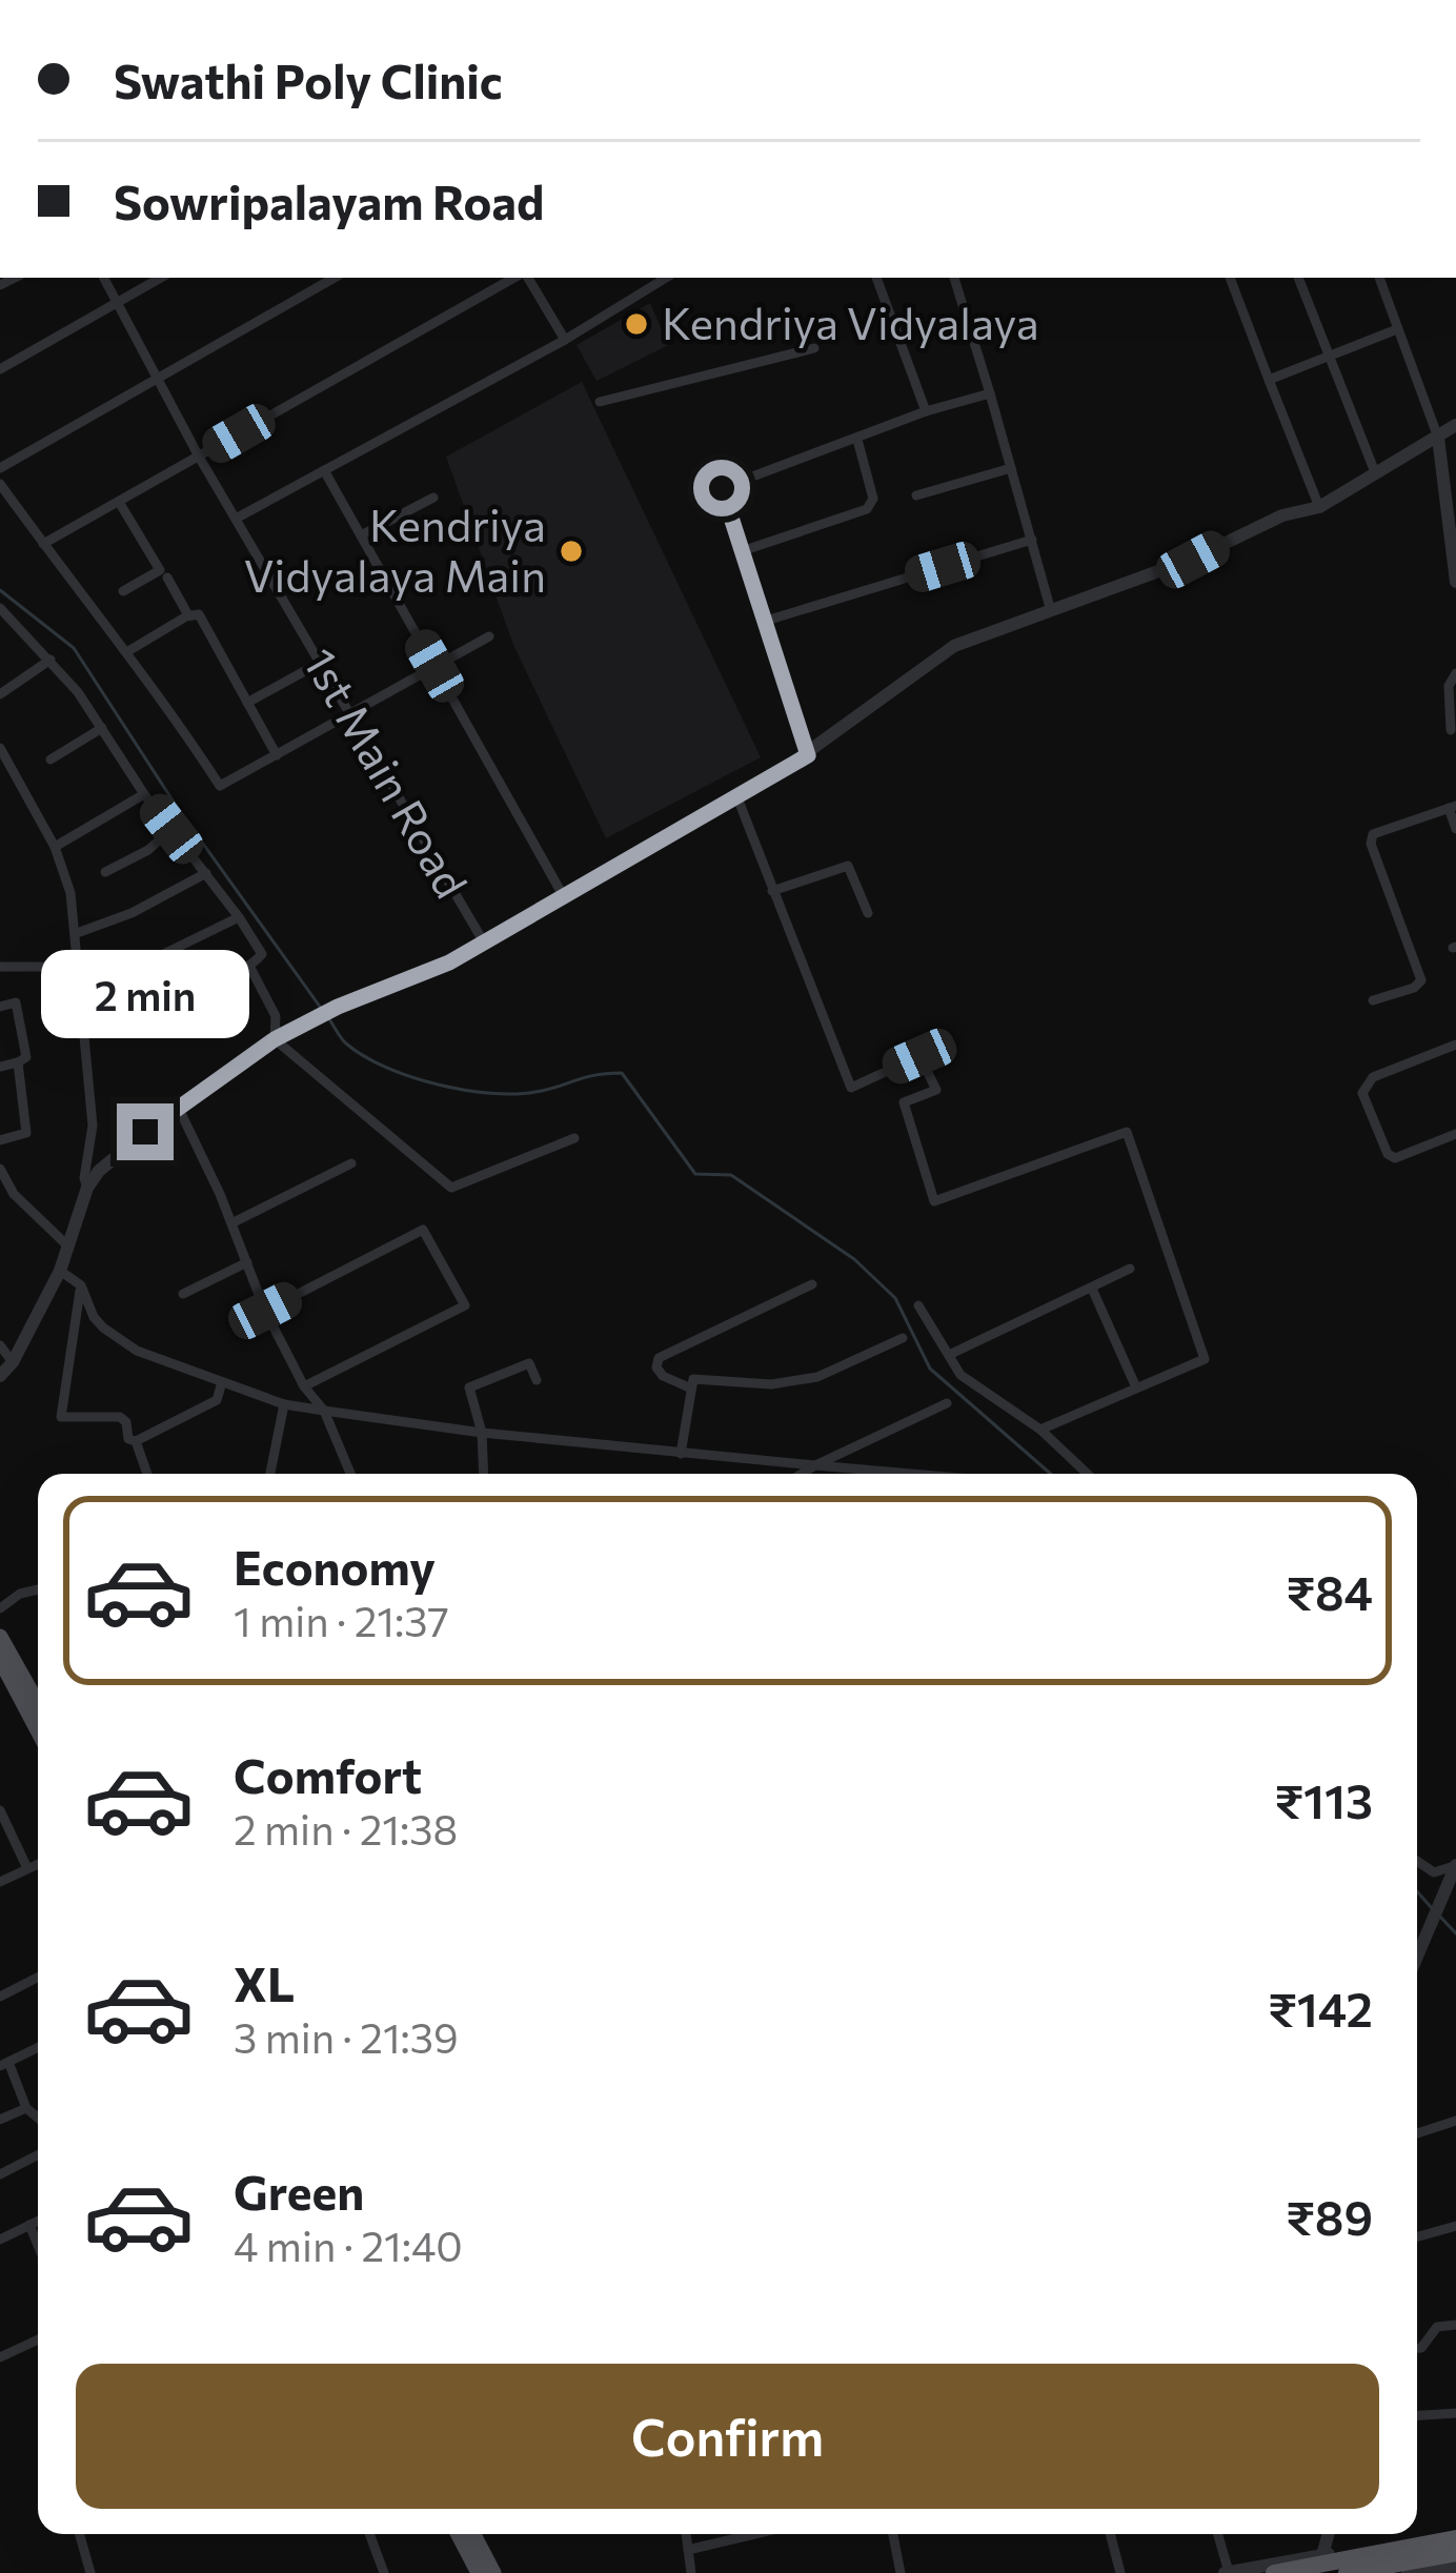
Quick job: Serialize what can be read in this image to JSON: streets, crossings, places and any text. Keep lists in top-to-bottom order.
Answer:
{
  "streets": {
    "street": ["1st Main Road"]
  },
  "places": ["Kendriya Vidyalaya", "Kendriya Vidyalaya Main"],
  "page": {
    "banner": ["Swathi Poly Clinic", "Sowripalayam Road"],
    "bubble": "2 min",
    "list": [
      {
        "name": "Economy",
        "note": "1 min · 21:37",
        "value": "₹84"
      },
      {
        "name": "Comfort",
        "note": "2 min · 21:38",
        "value": "₹113"
      },
      {
        "name": "XL",
        "note": "3 min · 21:39",
        "value": "₹142"
      },
      {
        "name": "Green",
        "note": "4 min · 21:40",
        "value": "₹89"
      }
    ],
    "buttons": "Confirm"
  }
}
